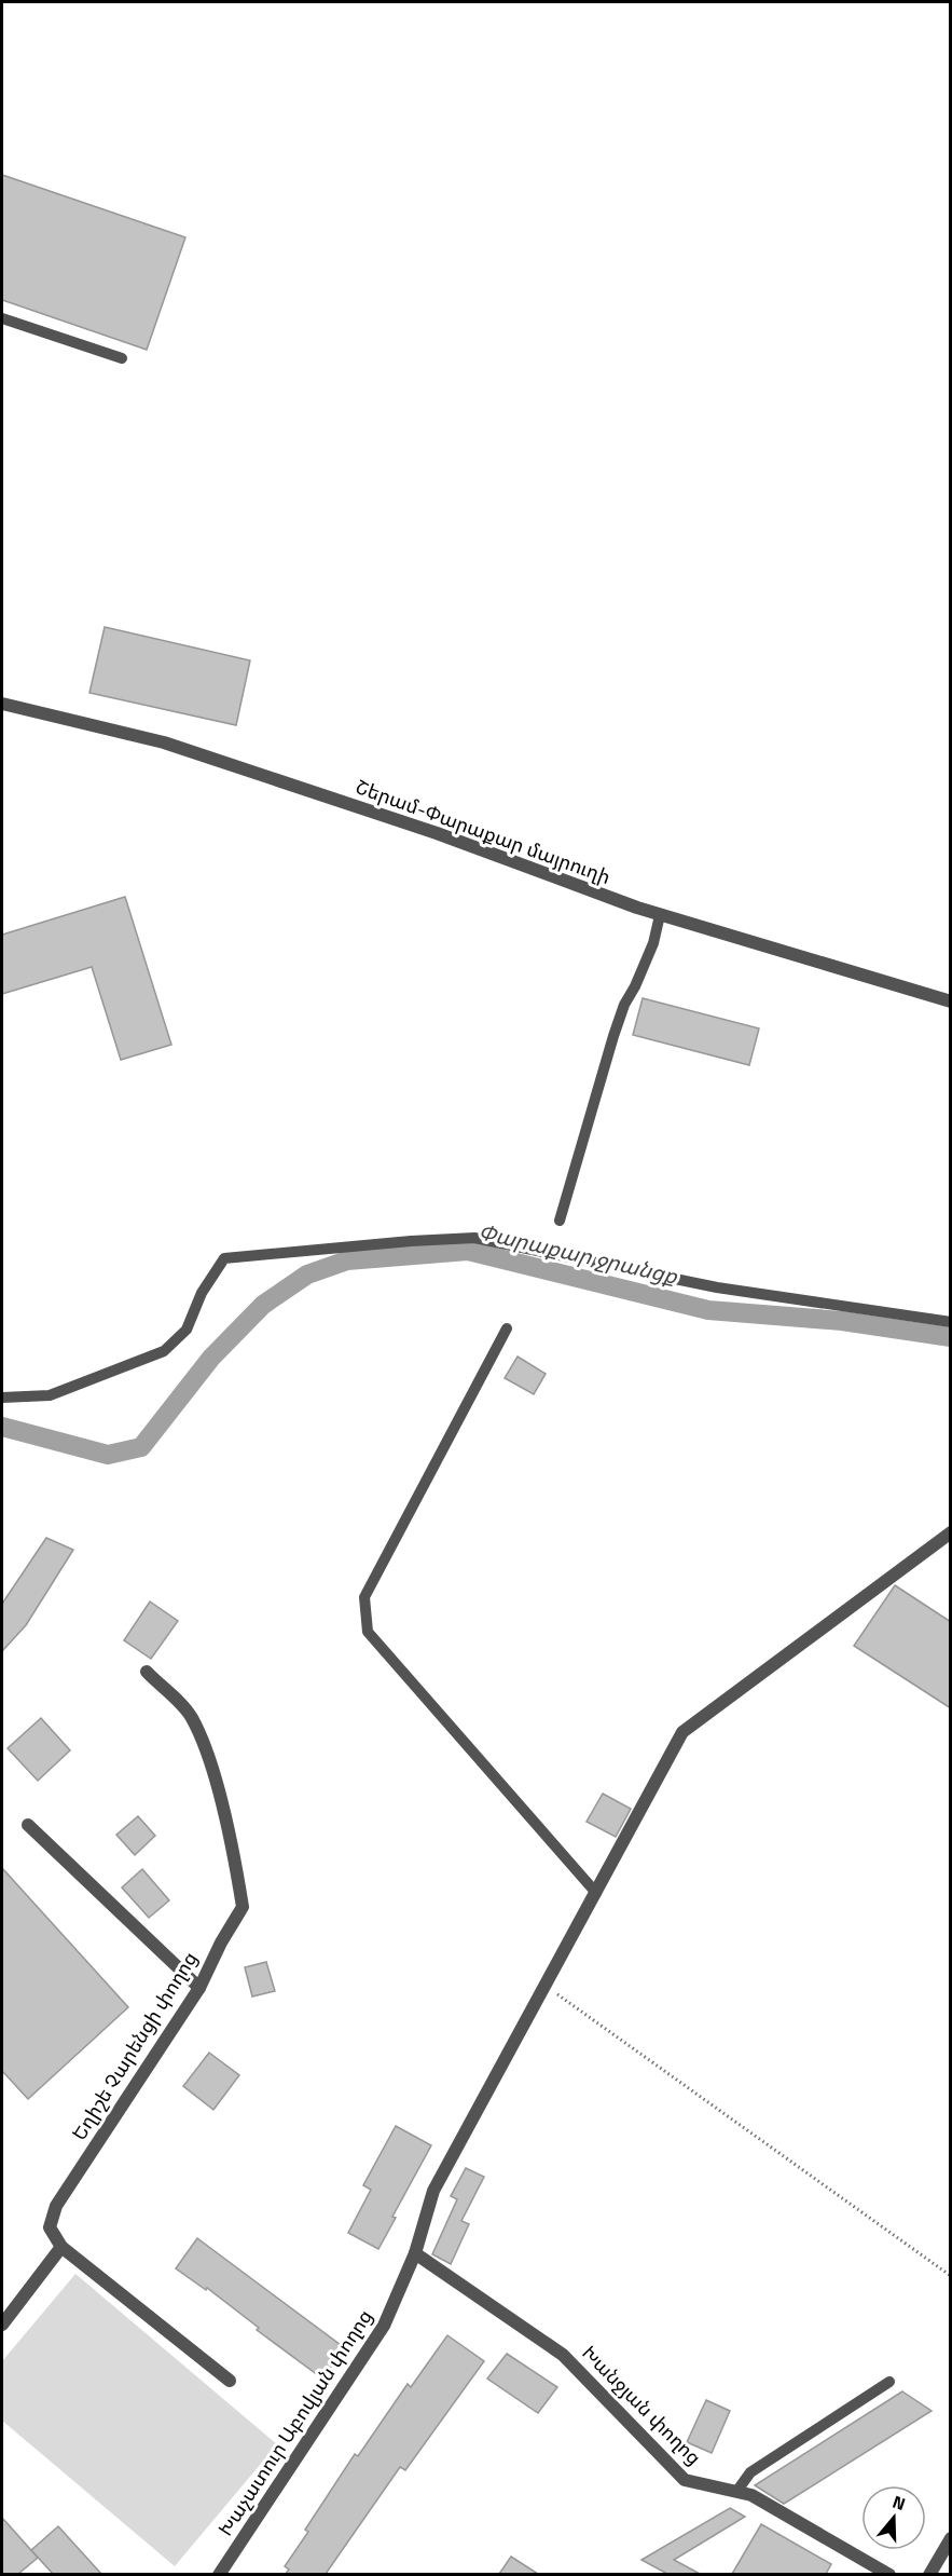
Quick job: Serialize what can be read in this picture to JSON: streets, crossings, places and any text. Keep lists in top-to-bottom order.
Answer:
{
  "streets": {
    "street": [
      "Շերամ-Փարաքար մայրուղի",
      "Եղիշե Չարենցի փողոց",
      "Խանջյան փողոց",
      "Խաչատուր Աբովյան փողոց"
    ]
  },
  "crossings": [
    ["Խանջյան փողոց", "Խաչատուր Աբովյան փողոց"]
  ],
  "water": ["Փարաքար ջրանցք"],
  "north": "top"
}
